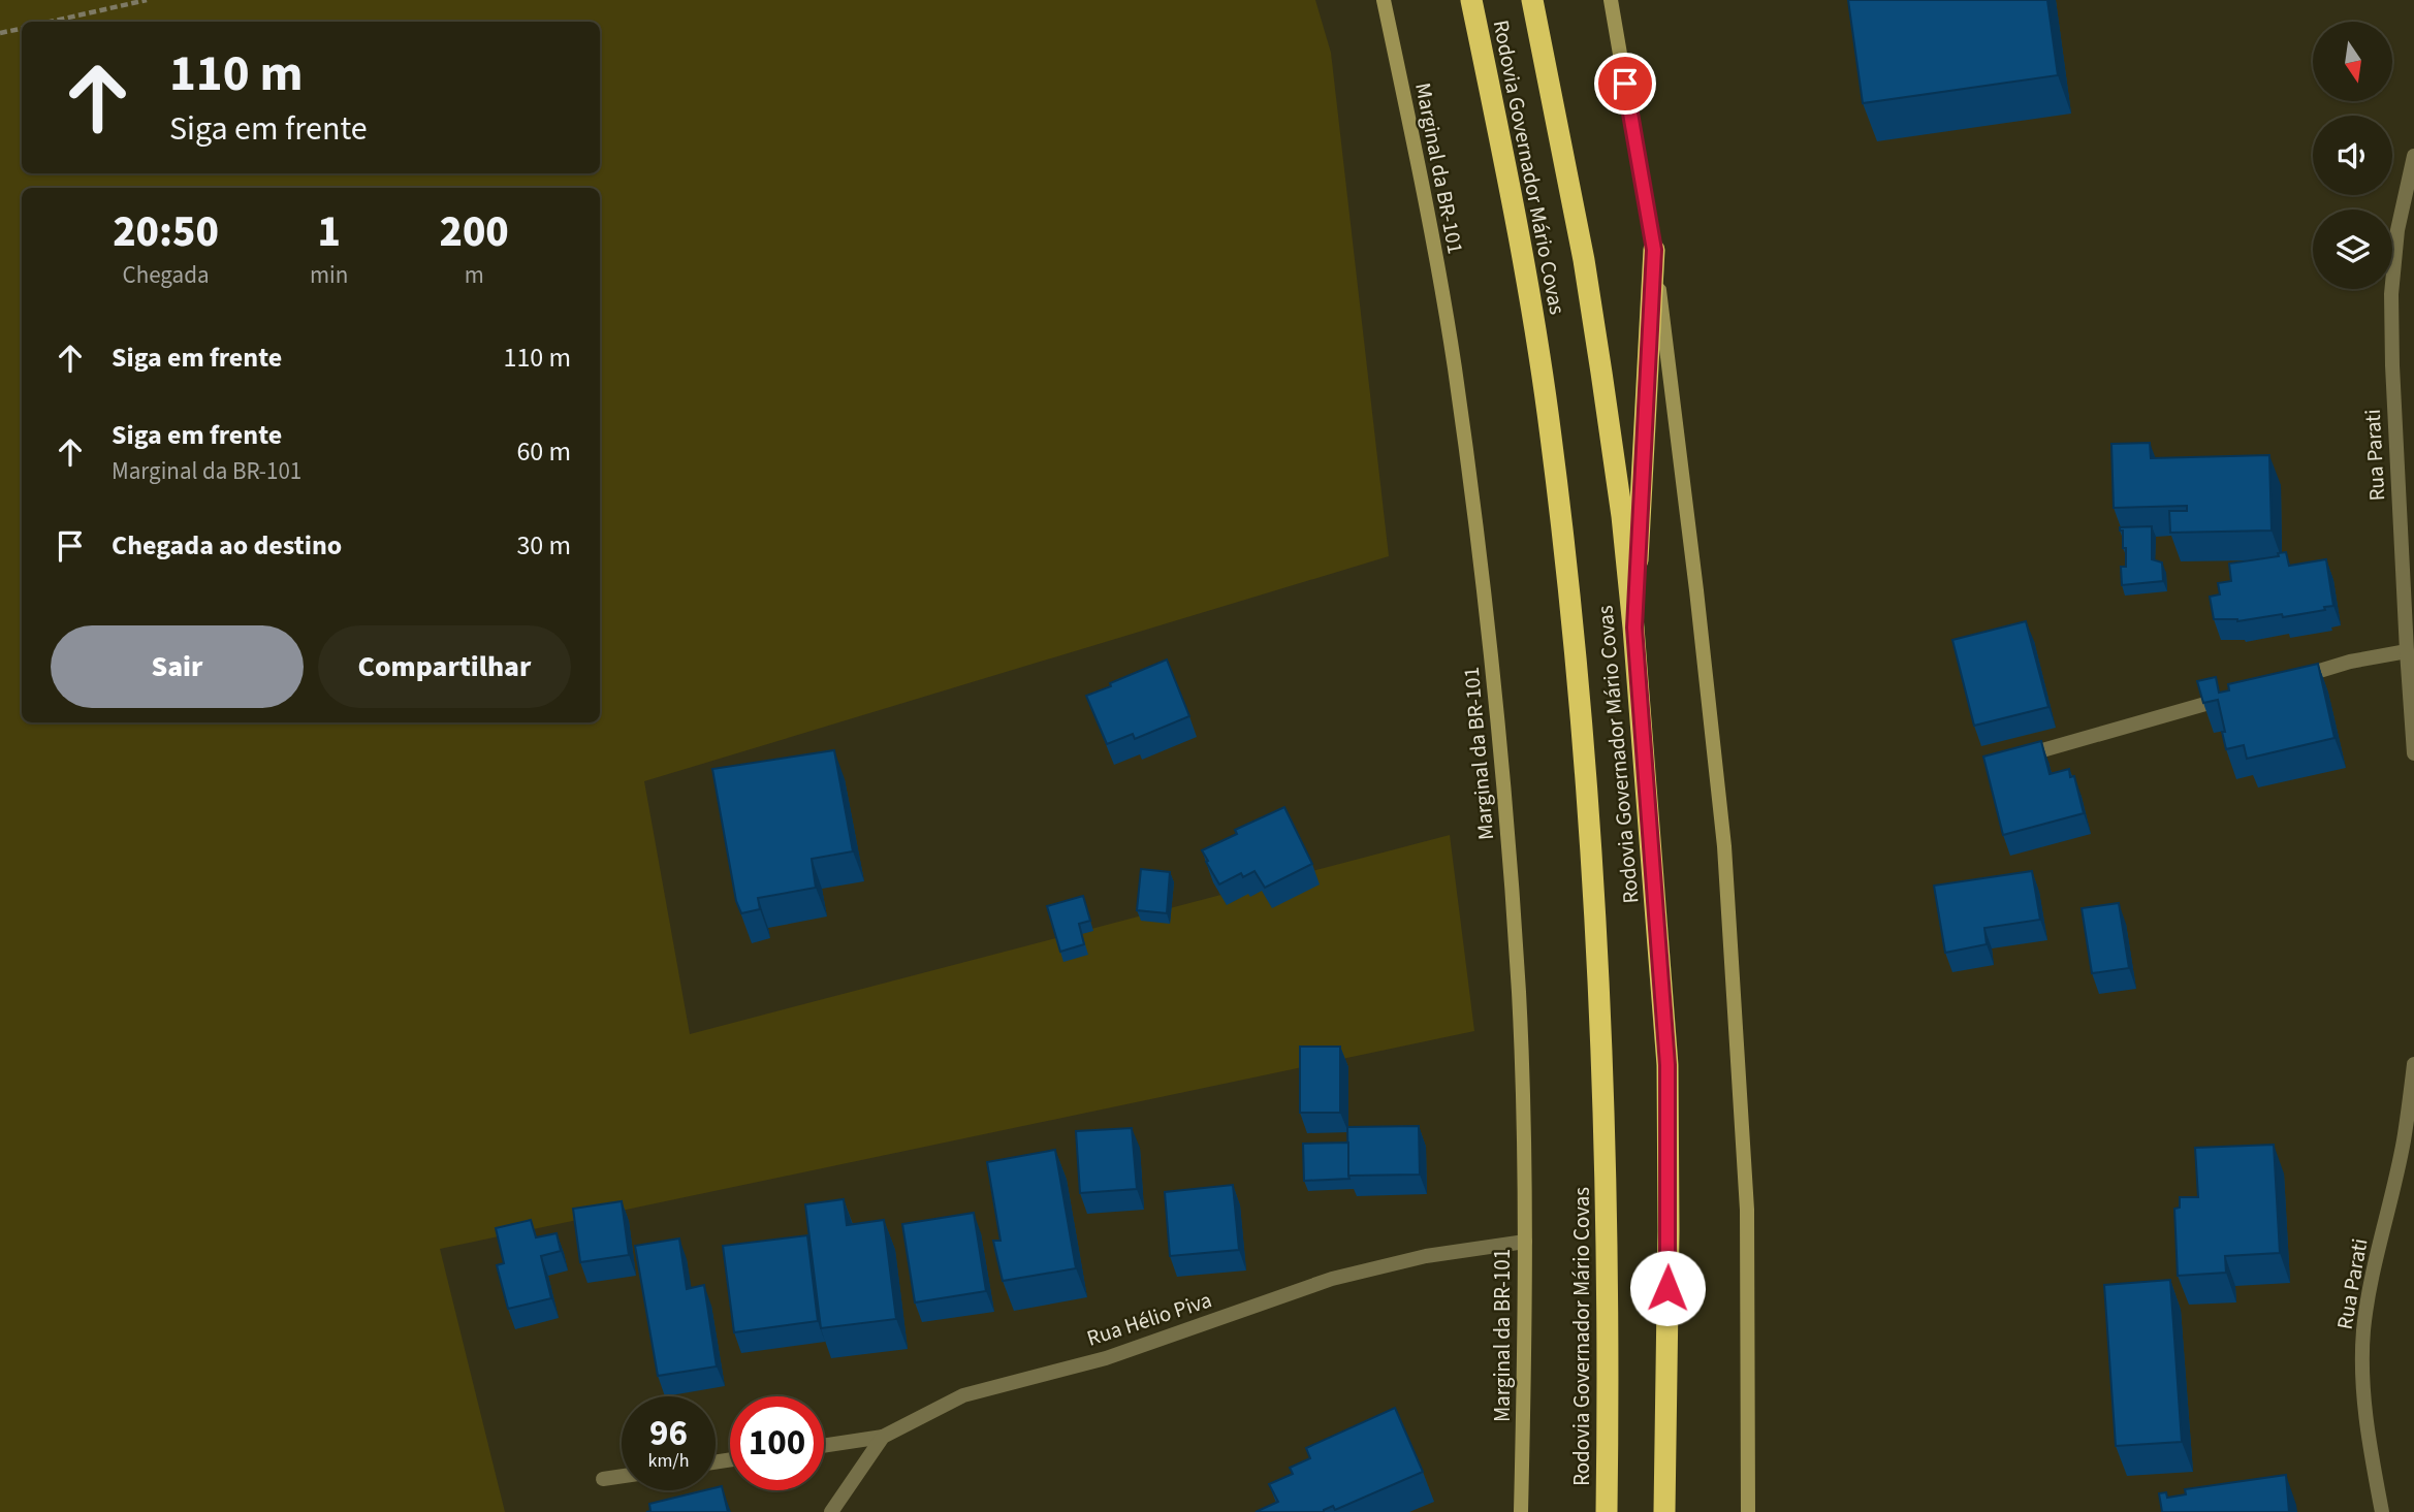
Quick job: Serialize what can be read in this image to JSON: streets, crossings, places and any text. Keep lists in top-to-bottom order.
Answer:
{
  "streets": {
    "highway": ["Rodovia Governador Mário Covas"],
    "main road": ["Marginal da BR-101"],
    "street": ["Rua Parati", "Rua Hélio Piva"]
  },
  "crossings": [
    ["Marginal da BR-101", "Rua Hélio Piva"]
  ],
  "north": "bottom",
  "page": {
    "turn": ["110 m", "Siga em frente"],
    "eta": [
      "20:50",
      "Chegada",
      "1",
      "min",
      "200",
      "m"
    ],
    "list": [
      {
        "name": "Siga em frente",
        "value": "110 m"
      },
      {
        "name": "Siga em frente",
        "note": "Marginal da BR-101",
        "value": "60 m"
      },
      {
        "name": "Chegada ao destino",
        "value": "30 m"
      }
    ],
    "buttons": ["Sair", "Compartilhar"],
    "speed": "96 km/h",
    "limit": "100"
  }
}
